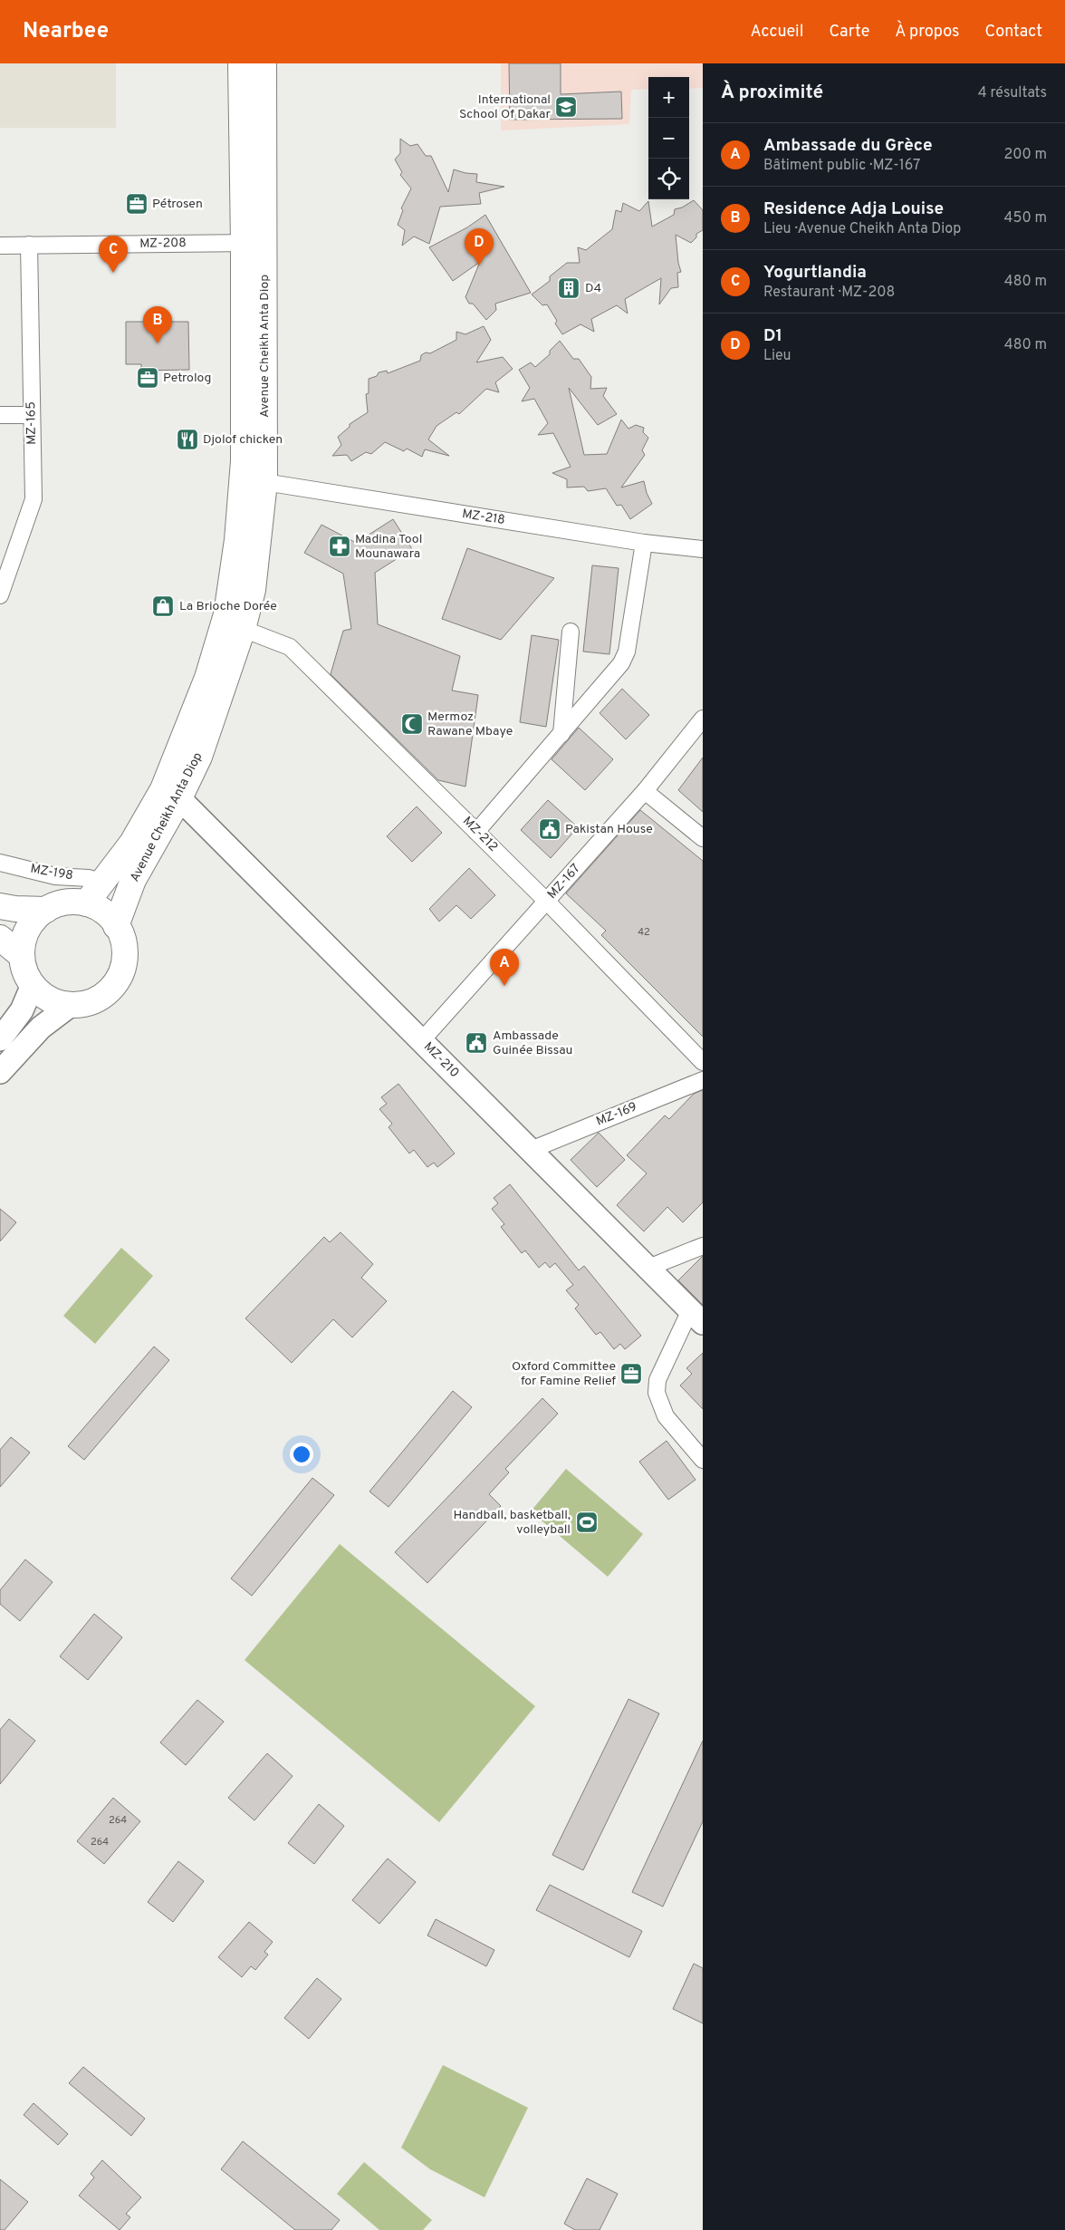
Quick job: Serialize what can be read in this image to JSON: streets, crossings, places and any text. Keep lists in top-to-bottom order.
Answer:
{
  "streets": {
    "main road": ["Avenue Cheikh Anta Diop"],
    "street": [
      "MZ-208",
      "MZ-165",
      "MZ-218",
      "MZ-212",
      "MZ-198",
      "MZ-167",
      "MZ-210",
      "MZ-169"
    ]
  },
  "crossings": [
    ["MZ-208", "Avenue Cheikh Anta Diop"],
    ["MZ-208", "MZ-165"],
    ["Avenue Cheikh Anta Diop", "MZ-218"],
    ["Avenue Cheikh Anta Diop", "MZ-212"],
    ["Avenue Cheikh Anta Diop", "MZ-198"],
    ["Avenue Cheikh Anta Diop", "MZ-210"],
    ["MZ-212", "MZ-167"],
    ["MZ-167", "MZ-210"],
    ["MZ-210", "MZ-169"]
  ],
  "places": {
    "school or university": ["International School Of Dakar"],
    "office": ["Pétrosen", "Petrolog", "Oxford Committee for Famine Relief"],
    "building": ["D4"],
    "restaurant": ["Djolof chicken"],
    "pharmacy": ["Madina Tool Mounawara"],
    "shop": ["La Brioche Dorée"],
    "mosque": ["Mermoz Rawane Mbaye"],
    "public building": ["Pakistan House", "Ambassade Guinée Bissau"],
    "sports": ["Handball, basketball, volleyball"]
  },
  "house_numbers": ["42", "264", "264"],
  "page": {
    "header": "Nearbee",
    "nav": [
      "Accueil",
      "Carte",
      "À propos",
      "Contact"
    ],
    "heading": ["À proximité", "4 résultats"],
    "map_buttons": ["+", "−"],
    "list": [
      {
        "mark": "A",
        "name": "Ambassade du Grèce",
        "note": "Bâtiment public · MZ-167",
        "value": "200 m"
      },
      {
        "mark": "B",
        "name": "Residence Adja Louise",
        "note": "Lieu · Avenue Cheikh Anta Diop",
        "value": "450 m"
      },
      {
        "mark": "C",
        "name": "Yogurtlandia",
        "note": "Restaurant · MZ-208",
        "value": "480 m"
      },
      {
        "mark": "D",
        "name": "D1",
        "note": "Lieu",
        "value": "480 m"
      }
    ],
    "pins": [
      "D",
      "C",
      "B",
      "A"
    ]
  }
}
